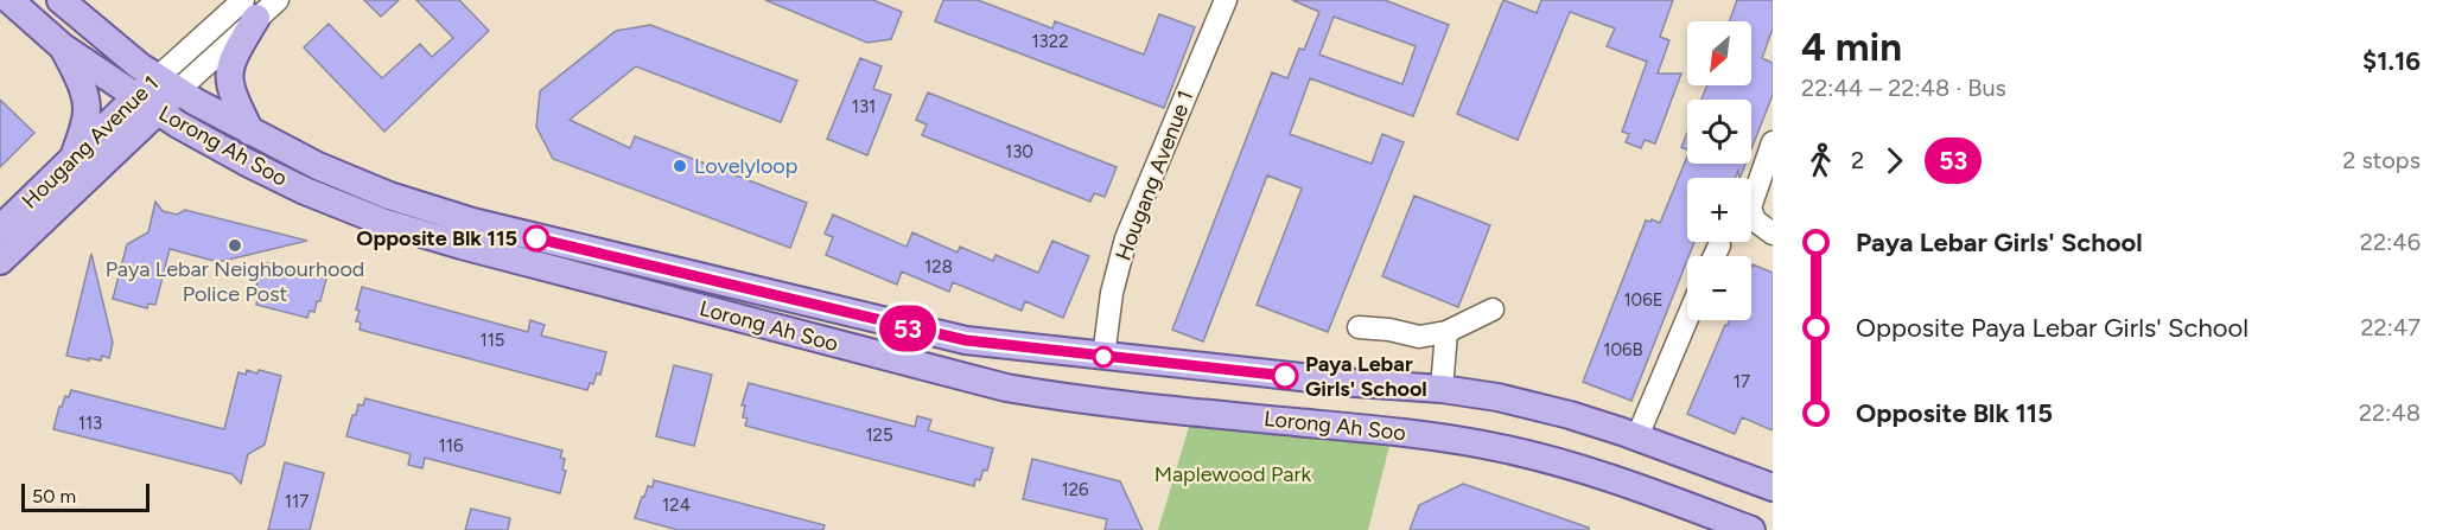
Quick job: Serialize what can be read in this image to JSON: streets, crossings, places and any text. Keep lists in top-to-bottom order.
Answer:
{
  "streets": {
    "main road": ["Hougang Avenue 1", "Lorong Ah Soo"]
  },
  "crossings": [
    ["Hougang Avenue 1", "Lorong Ah Soo"]
  ],
  "parks": ["Maplewood Park"],
  "places": [
    "Lovelyloop",
    "Opposite Blk 115",
    "Paya Lebar Neighbourhood Police Post",
    "Paya Lebar Girls' School"
  ],
  "lines": ["bus line 53"],
  "house_numbers": [
    "1322",
    "131",
    "130",
    "128",
    "106E",
    "115",
    "106B",
    "17",
    "113",
    "125",
    "116",
    "126",
    "117",
    "124"
  ],
  "scale_bar": "50 m",
  "north": "bottom left",
  "page": {
    "on_map": "53",
    "heading": ["4 min", "22:44 – 22:48 · Bus", "$1.16"],
    "map_buttons": ["+", "−"],
    "legs": ["2", "53", "2 stops"],
    "list": [
      {
        "name": "Paya Lebar Girls' School",
        "value": "22:46"
      },
      {
        "name": "Opposite Paya Lebar Girls' School",
        "value": "22:47"
      },
      {
        "name": "Opposite Blk 115",
        "value": "22:48"
      }
    ],
    "scale": "50 m"
  }
}
